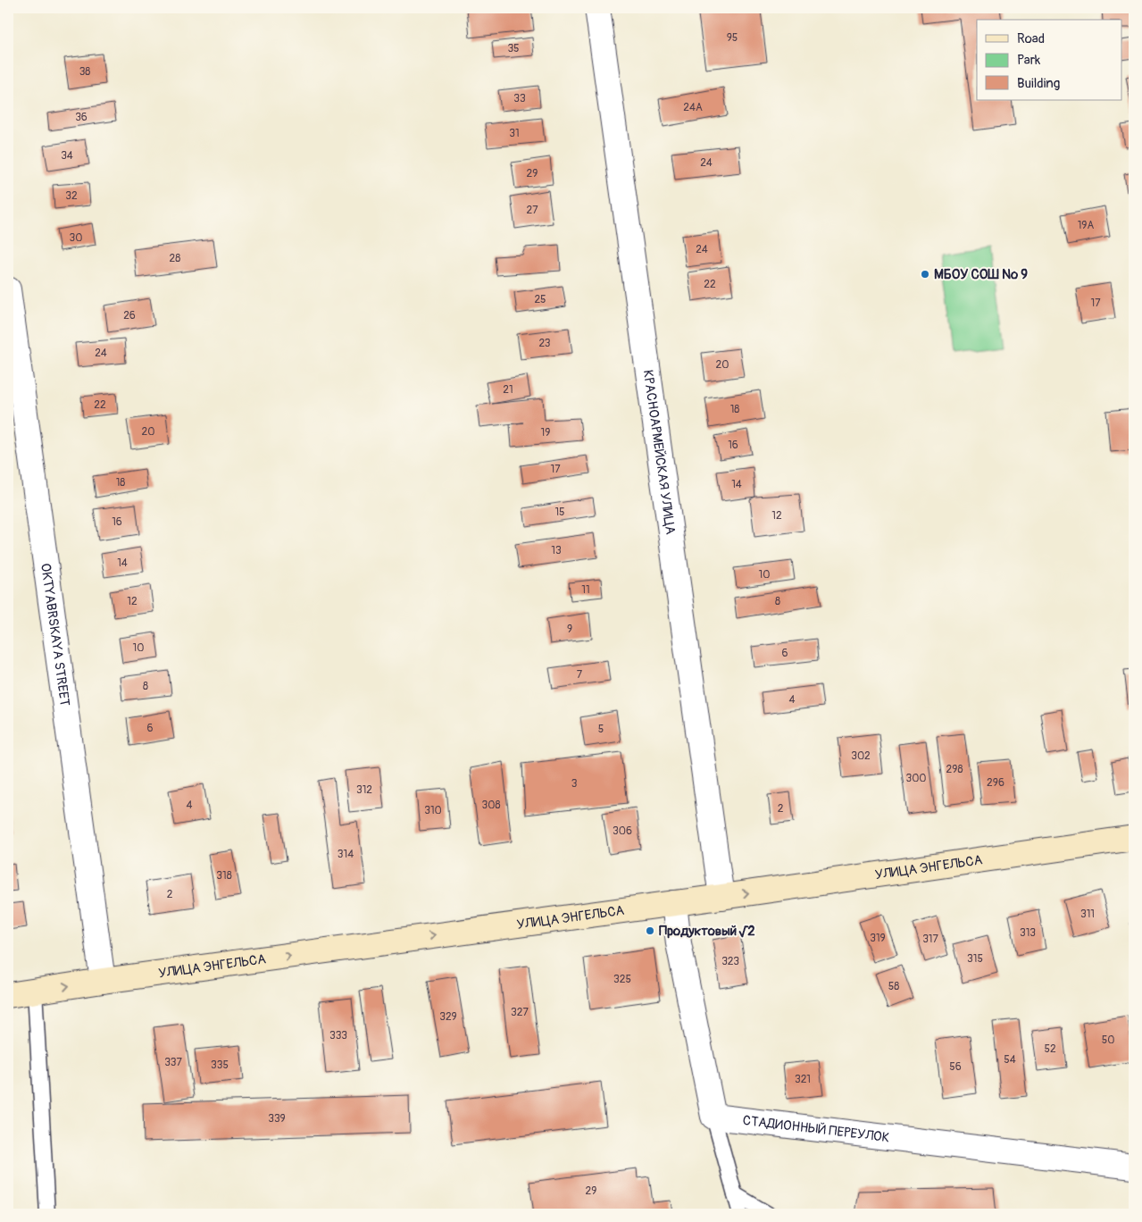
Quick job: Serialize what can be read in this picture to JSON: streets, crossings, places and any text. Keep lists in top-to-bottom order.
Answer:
{
  "streets": {
    "main road": ["УЛИЦА ЭНГЕЛЬСА"],
    "street": ["КРАСНОАРМЕЙСКАЯ УЛИЦА", "OKTYABRSKAYA STREET", "СТАДИОННЫЙ ПЕРЕУЛОК"]
  },
  "crossings": [
    ["КРАСНОАРМЕЙСКАЯ УЛИЦА", "УЛИЦА ЭНГЕЛЬСА"],
    ["OKTYABRSKAYA STREET", "УЛИЦА ЭНГЕЛЬСА"]
  ],
  "one_way": ["УЛИЦА ЭНГЕЛЬСА"],
  "places": ["МБОУ СОШ № 9", "Продуктовый √2"],
  "house_numbers": [
    "95",
    "35",
    "38",
    "33",
    "24А",
    "36",
    "31",
    "34",
    "24",
    "29",
    "32",
    "27",
    "19А",
    "30",
    "24",
    "28",
    "22",
    "25",
    "17",
    "26",
    "23",
    "24",
    "20",
    "21",
    "22",
    "18",
    "20",
    "19",
    "16",
    "17",
    "18",
    "14",
    "15",
    "12",
    "16",
    "13",
    "14",
    "10",
    "11",
    "12",
    "8",
    "9",
    "10",
    "6",
    "7",
    "8",
    "4",
    "6",
    "5",
    "302",
    "298",
    "300",
    "296",
    "3",
    "312",
    "4",
    "308",
    "2",
    "310",
    "306",
    "314",
    "318",
    "2",
    "311",
    "313",
    "319",
    "317",
    "315",
    "323",
    "325",
    "58",
    "327",
    "329",
    "333",
    "50",
    "52",
    "54",
    "337",
    "335",
    "56",
    "321",
    "339",
    "29"
  ],
  "legend": ["Road", "Park", "Building"]
}
